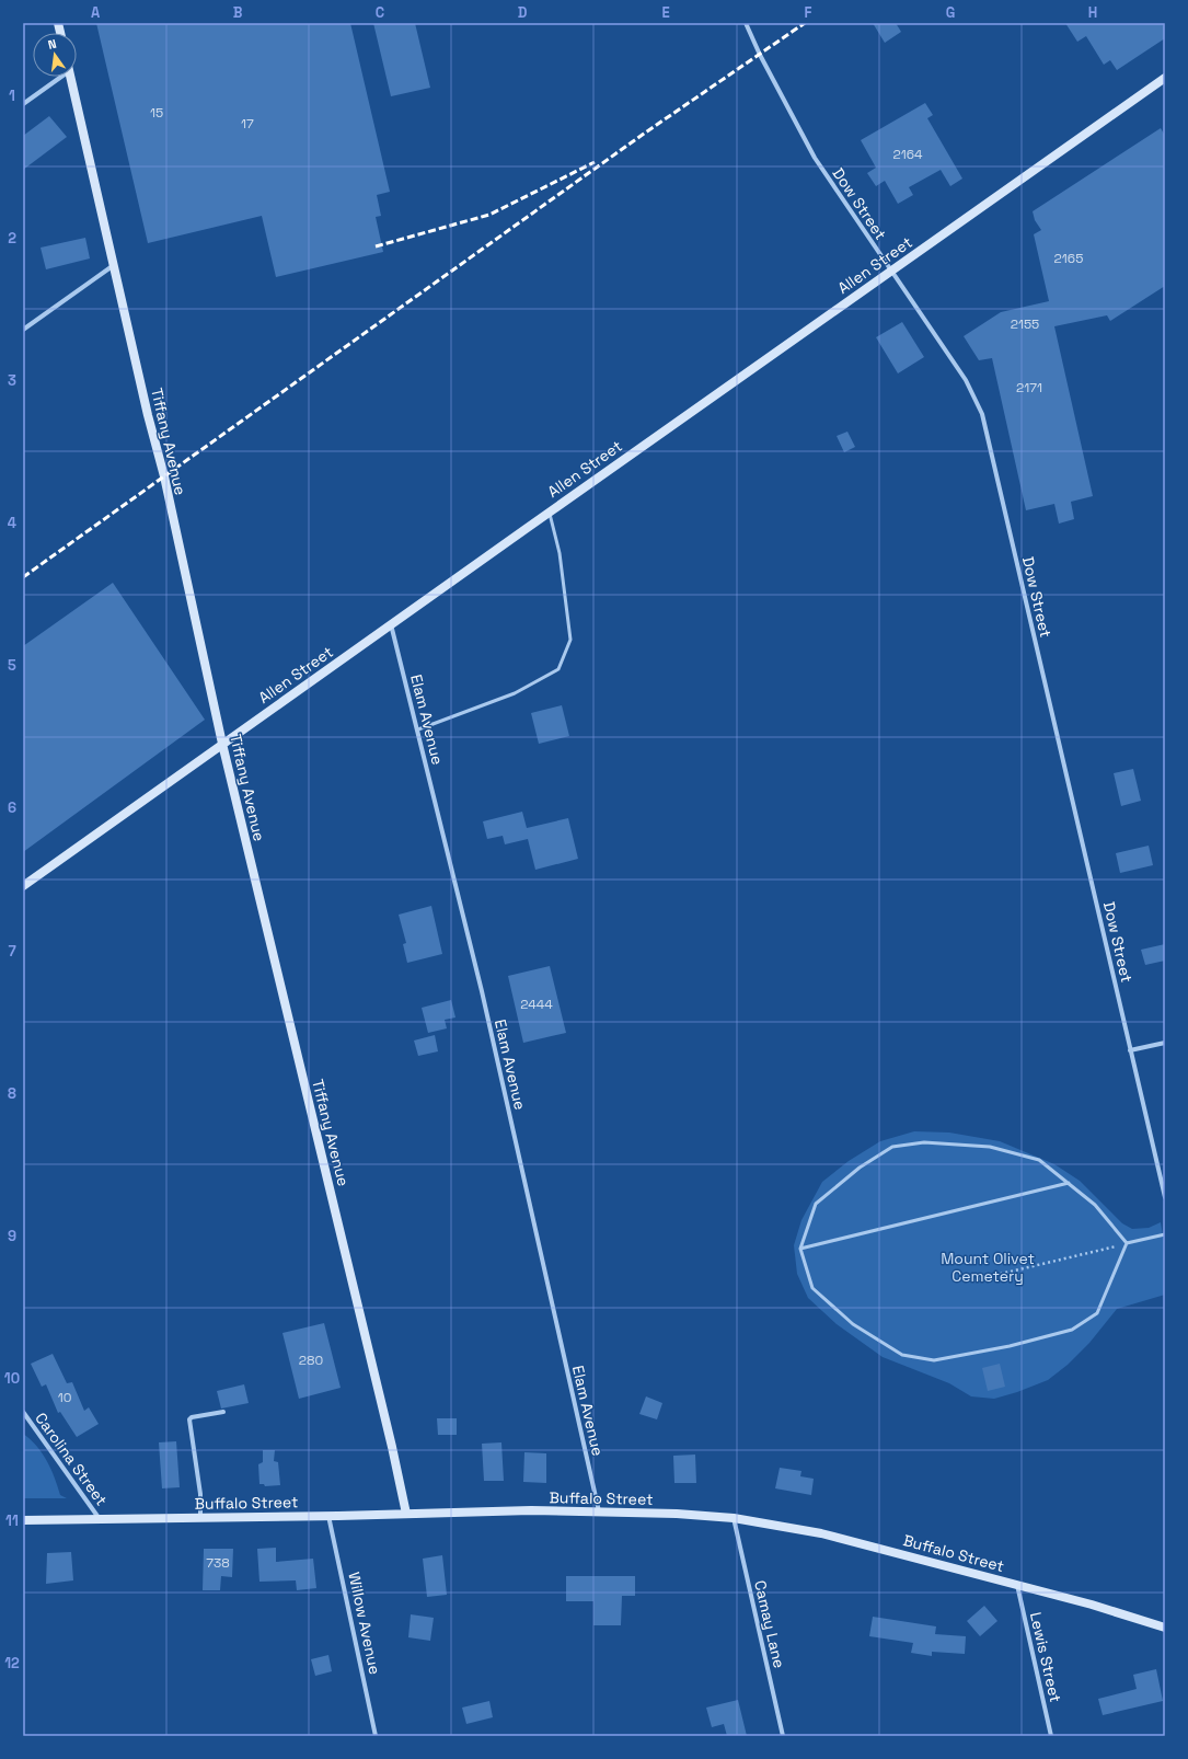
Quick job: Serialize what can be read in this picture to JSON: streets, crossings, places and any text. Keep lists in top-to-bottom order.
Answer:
{
  "streets": {
    "street": [
      "Dow Street",
      "Allen Street",
      "Tiffany Avenue",
      "Elam Avenue",
      "Carolina Street",
      "Buffalo Street",
      "Willow Avenue",
      "Camay Lane",
      "Lewis Street"
    ]
  },
  "crossings": [
    ["Dow Street", "Allen Street"],
    ["Allen Street", "Tiffany Avenue"],
    ["Allen Street", "Elam Avenue"],
    ["Tiffany Avenue", "Buffalo Street"],
    ["Elam Avenue", "Buffalo Street"],
    ["Carolina Street", "Buffalo Street"],
    ["Buffalo Street", "Willow Avenue"],
    ["Buffalo Street", "Camay Lane"],
    ["Buffalo Street", "Lewis Street"]
  ],
  "parks": ["Mount Olivet Cemetery"],
  "house_numbers": [
    "15",
    "17",
    "2164",
    "2165",
    "2155",
    "2171",
    "2444",
    "280",
    "10",
    "738"
  ],
  "north": "top",
  "grid": {
    "columns": [
      "A",
      "B",
      "C",
      "D",
      "E",
      "F",
      "G",
      "H"
    ],
    "rows": [
      "1",
      "2",
      "3",
      "4",
      "5",
      "6",
      "7",
      "8",
      "9",
      "10",
      "11",
      "12"
    ]
  }
}
